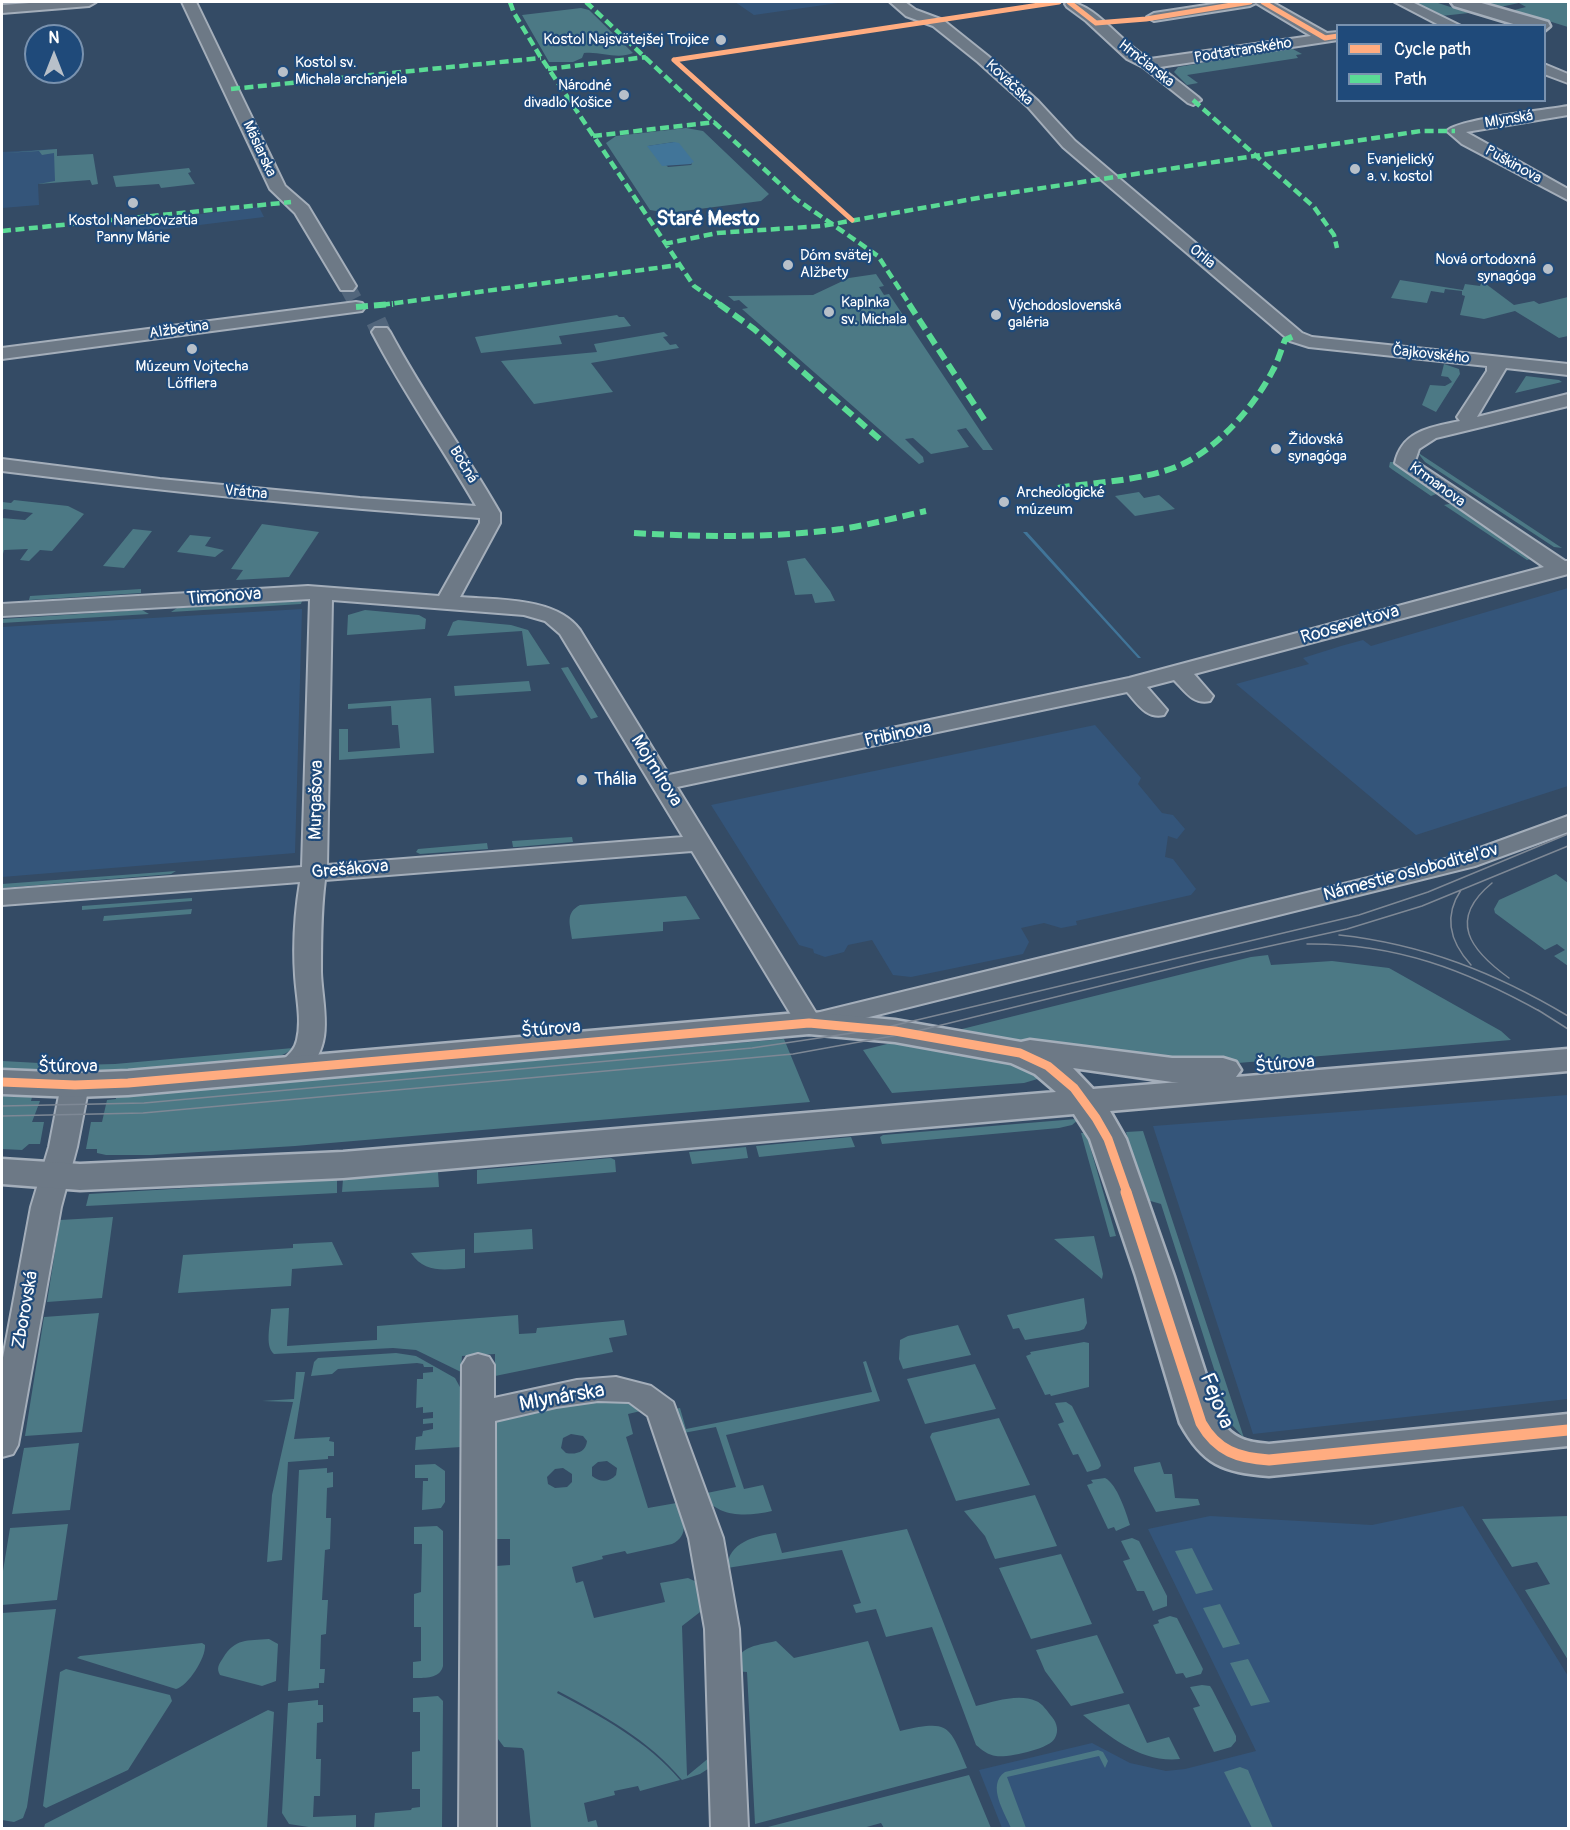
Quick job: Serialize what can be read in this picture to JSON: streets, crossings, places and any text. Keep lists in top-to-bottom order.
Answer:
{
  "streets": {
    "street": [
      "Podtatranského",
      "Hrnčiarska",
      "Kováčska",
      "Mlynská",
      "Mäsiarska",
      "Puškinova",
      "Orlia",
      "Alžbetina",
      "Čajkovského",
      "Bočná",
      "Krmanova",
      "Vrátna",
      "Timonova",
      "Rooseveltova",
      "Pribinova",
      "Mojmírova",
      "Murgašova",
      "Grešákova",
      "Námestie osloboditeľov",
      "Štúrova",
      "Zborovská",
      "Mlynárska",
      "Fejova"
    ]
  },
  "crossings": [
    ["Podtatranského", "Hrnčiarska"],
    ["Kováčska", "Orlia"],
    ["Mlynská", "Puškinova"],
    ["Mäsiarska", "Alžbetina"],
    ["Mäsiarska", "Bočná"],
    ["Orlia", "Čajkovského"],
    ["Alžbetina", "Bočná"],
    ["Bočná", "Vrátna"],
    ["Krmanova", "Rooseveltova"],
    ["Timonova", "Mojmírova"],
    ["Timonova", "Murgašova"],
    ["Rooseveltova", "Pribinova"],
    ["Pribinova", "Mojmírova"],
    ["Mojmírova", "Grešákova"],
    ["Mojmírova", "Štúrova"],
    ["Murgašova", "Grešákova"],
    ["Murgašova", "Štúrova"],
    ["Námestie osloboditeľov", "Štúrova"],
    ["Štúrova", "Zborovská"],
    ["Štúrova", "Fejova"]
  ],
  "districts": ["Staré Mesto"],
  "places": [
    "Kostol Najsvätejšej Trojice",
    "Kostol sv. Michala archanjela",
    "Národné divadlo Košice",
    "Evanjelický a. v. kostol",
    "Kostol Nanebovzatia Panny Márie",
    "Dóm svätej Alžbety",
    "Nová ortodoxná synagóga",
    "Kaplnka sv. Michala",
    "Východoslovenská galéria",
    "Múzeum Vojtecha Löfflera",
    "Židovská synagóga",
    "Archeologické múzeum",
    "Thália"
  ],
  "legend": ["Cycle path", "Path"],
  "north": "top"
}
